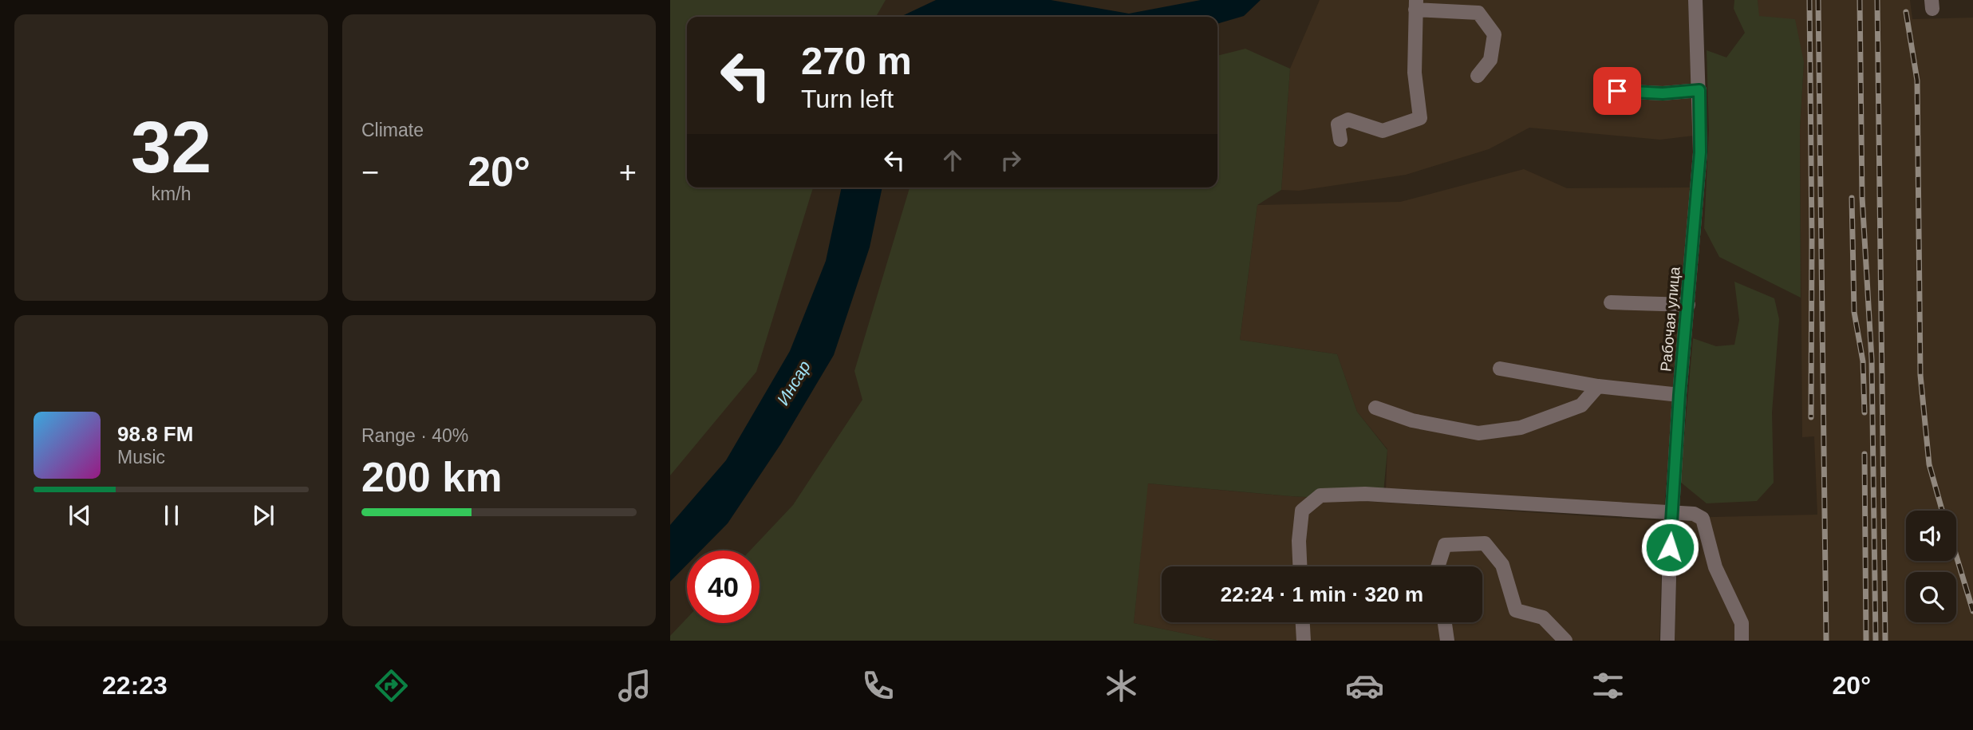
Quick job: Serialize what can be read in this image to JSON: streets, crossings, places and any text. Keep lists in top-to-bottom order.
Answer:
{
  "streets": {
    "street": ["Рабочая улица"]
  },
  "water": ["Инсар"],
  "page": {
    "tile": [
      ["32", "km/h"],
      "Climate",
      ["Range · 40%", "200 km"]
    ],
    "turn": ["270 m", "Turn left"],
    "heat": ["−", "20°", "+"],
    "song": ["98.8 FM", "Music"],
    "limit": "40",
    "trip": "22:24 · 1 min · 320 m",
    "tabs": ["22:23", "20°"]
  }
}
